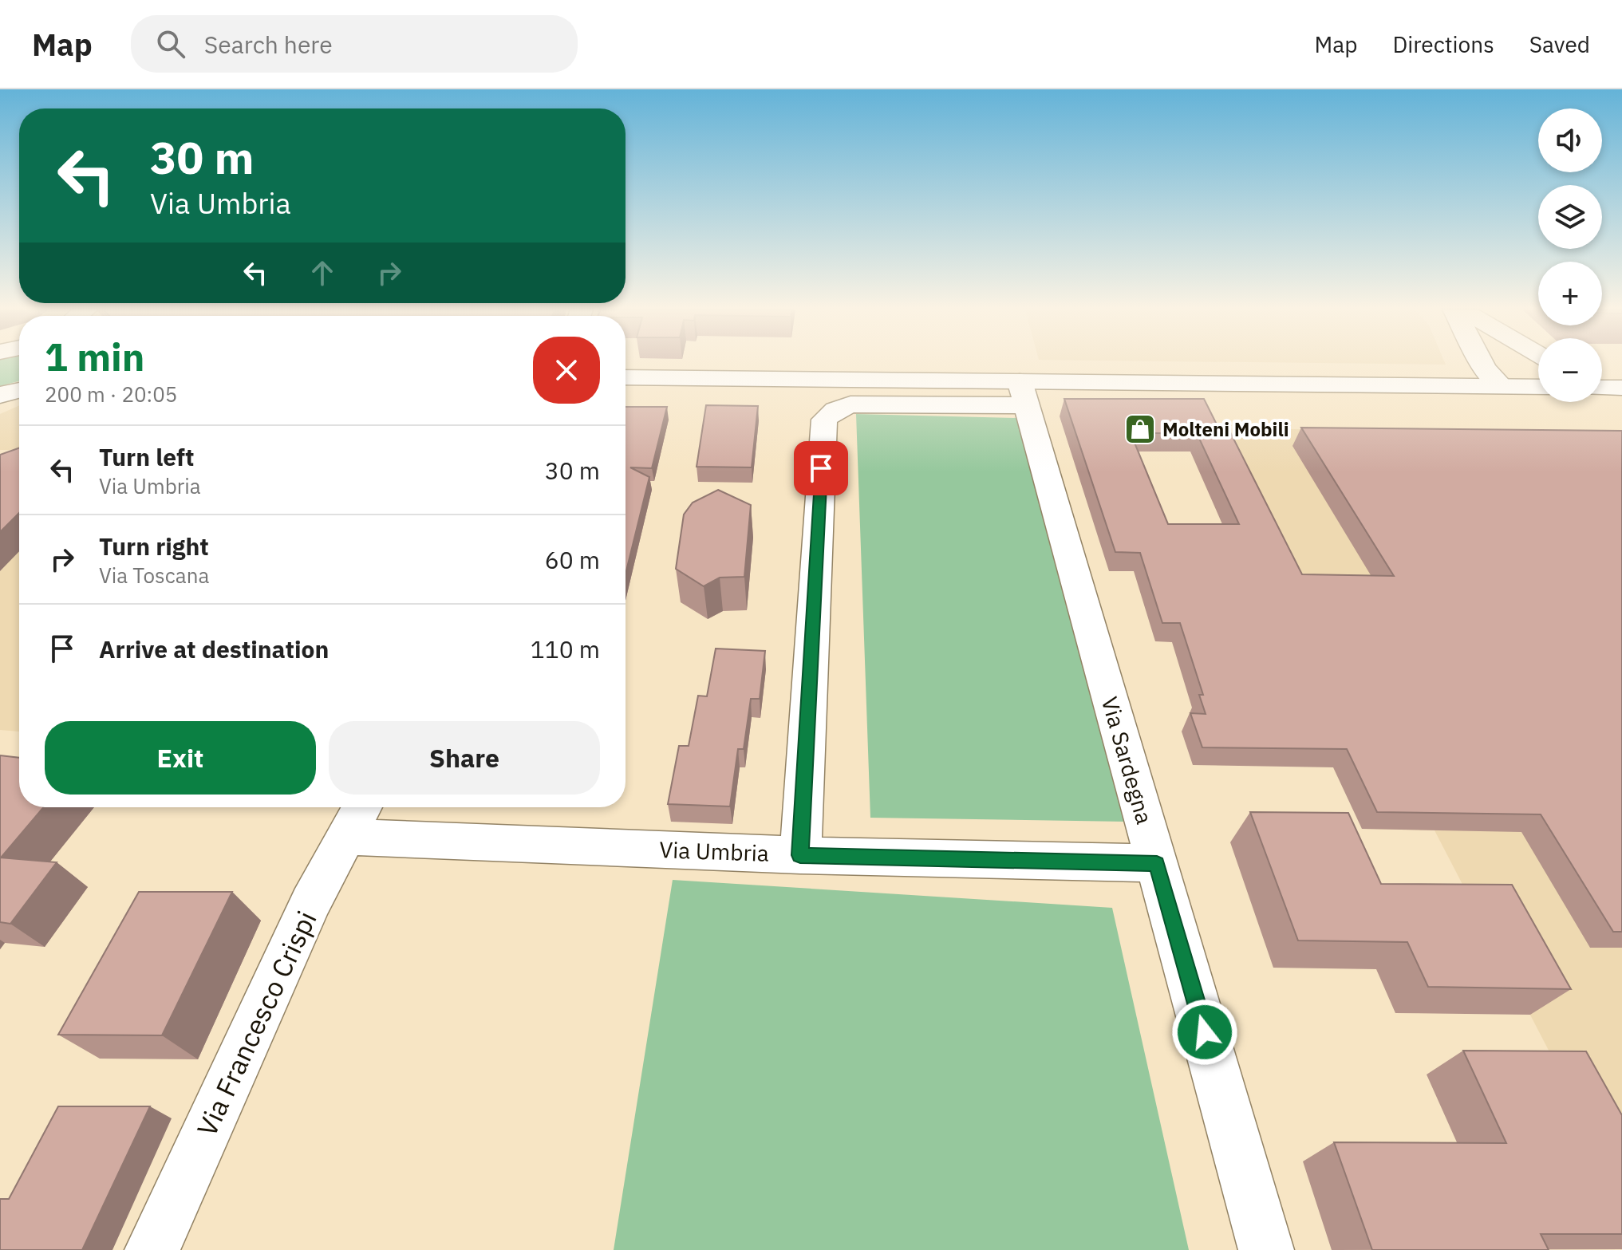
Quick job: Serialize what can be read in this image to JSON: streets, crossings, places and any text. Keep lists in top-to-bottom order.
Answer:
{
  "streets": {
    "street": ["Via Sardegna", "Via Umbria", "Via Francesco Crispi"]
  },
  "crossings": [
    ["Via Sardegna", "Via Umbria"],
    ["Via Umbria", "Via Francesco Crispi"]
  ],
  "places": {
    "shop": ["Molteni Mobili"]
  },
  "page": {
    "header": "Map",
    "search": "Search here",
    "nav": ["Map", "Directions", "Saved"],
    "map_buttons": ["+", "−"],
    "turn": ["30 m", "Via Umbria"],
    "heading": ["1 min", "200 m · 20:05"],
    "list": [
      {
        "name": "Turn left",
        "note": "Via Umbria",
        "value": "30 m"
      },
      {
        "name": "Turn right",
        "note": "Via Toscana",
        "value": "60 m"
      },
      {
        "name": "Arrive at destination",
        "value": "110 m"
      }
    ],
    "buttons": ["Exit", "Share"]
  }
}
